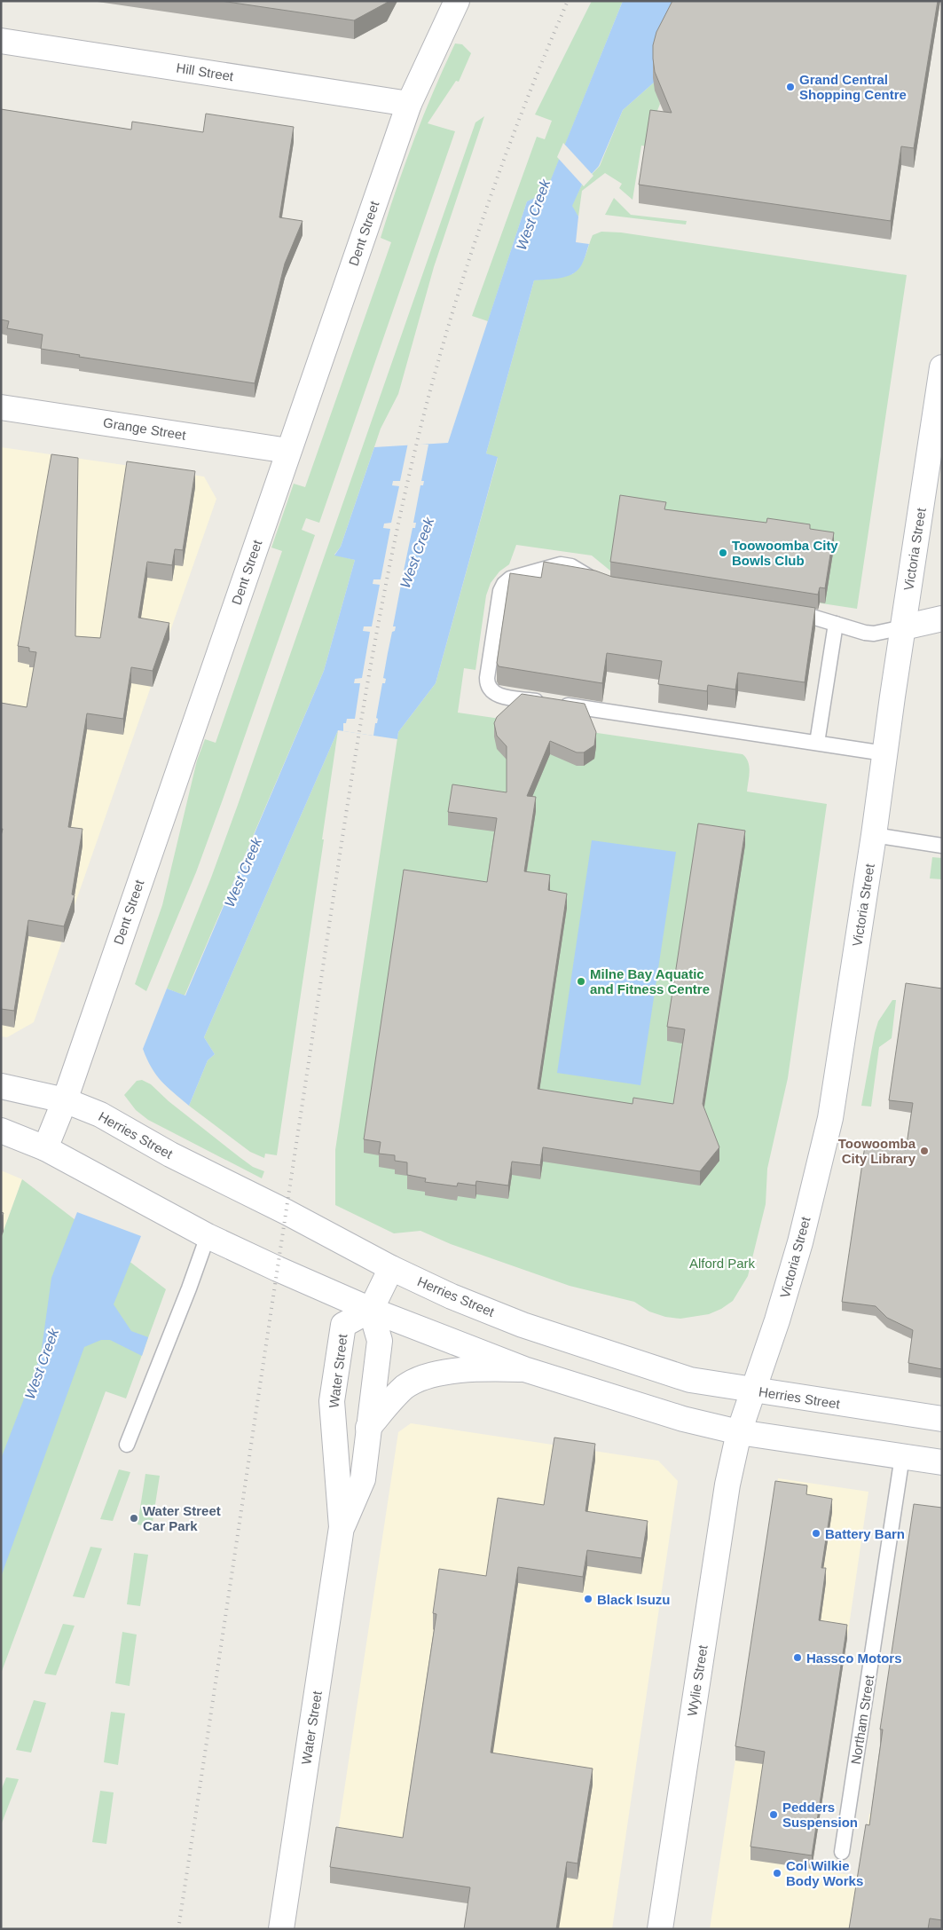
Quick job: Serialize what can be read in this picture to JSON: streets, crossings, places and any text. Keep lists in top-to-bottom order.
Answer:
{
  "streets": {
    "street": [
      "Hill Street",
      "Dent Street",
      "Grange Street",
      "Victoria Street",
      "Herries Street",
      "Water Street",
      "Wylie Street"
    ],
    "lane": ["Northam Street"]
  },
  "crossings": [
    ["Hill Street", "Dent Street"],
    ["Dent Street", "Grange Street"],
    ["Dent Street", "Herries Street"],
    ["Victoria Street", "Herries Street"],
    ["Victoria Street", "Wylie Street"]
  ],
  "water": ["West Creek"],
  "parks": ["Alford Park"],
  "places": [
    "Grand Central Shopping Centre",
    "Toowoomba City Bowls Club",
    "Milne Bay Aquatic and Fitness Centre",
    "Toowoomba City Library",
    "Water Street Car Park",
    "Battery Barn",
    "Black Isuzu",
    "Hassco Motors",
    "Pedders Suspension",
    "Col Wilkie Body Works"
  ]
}
